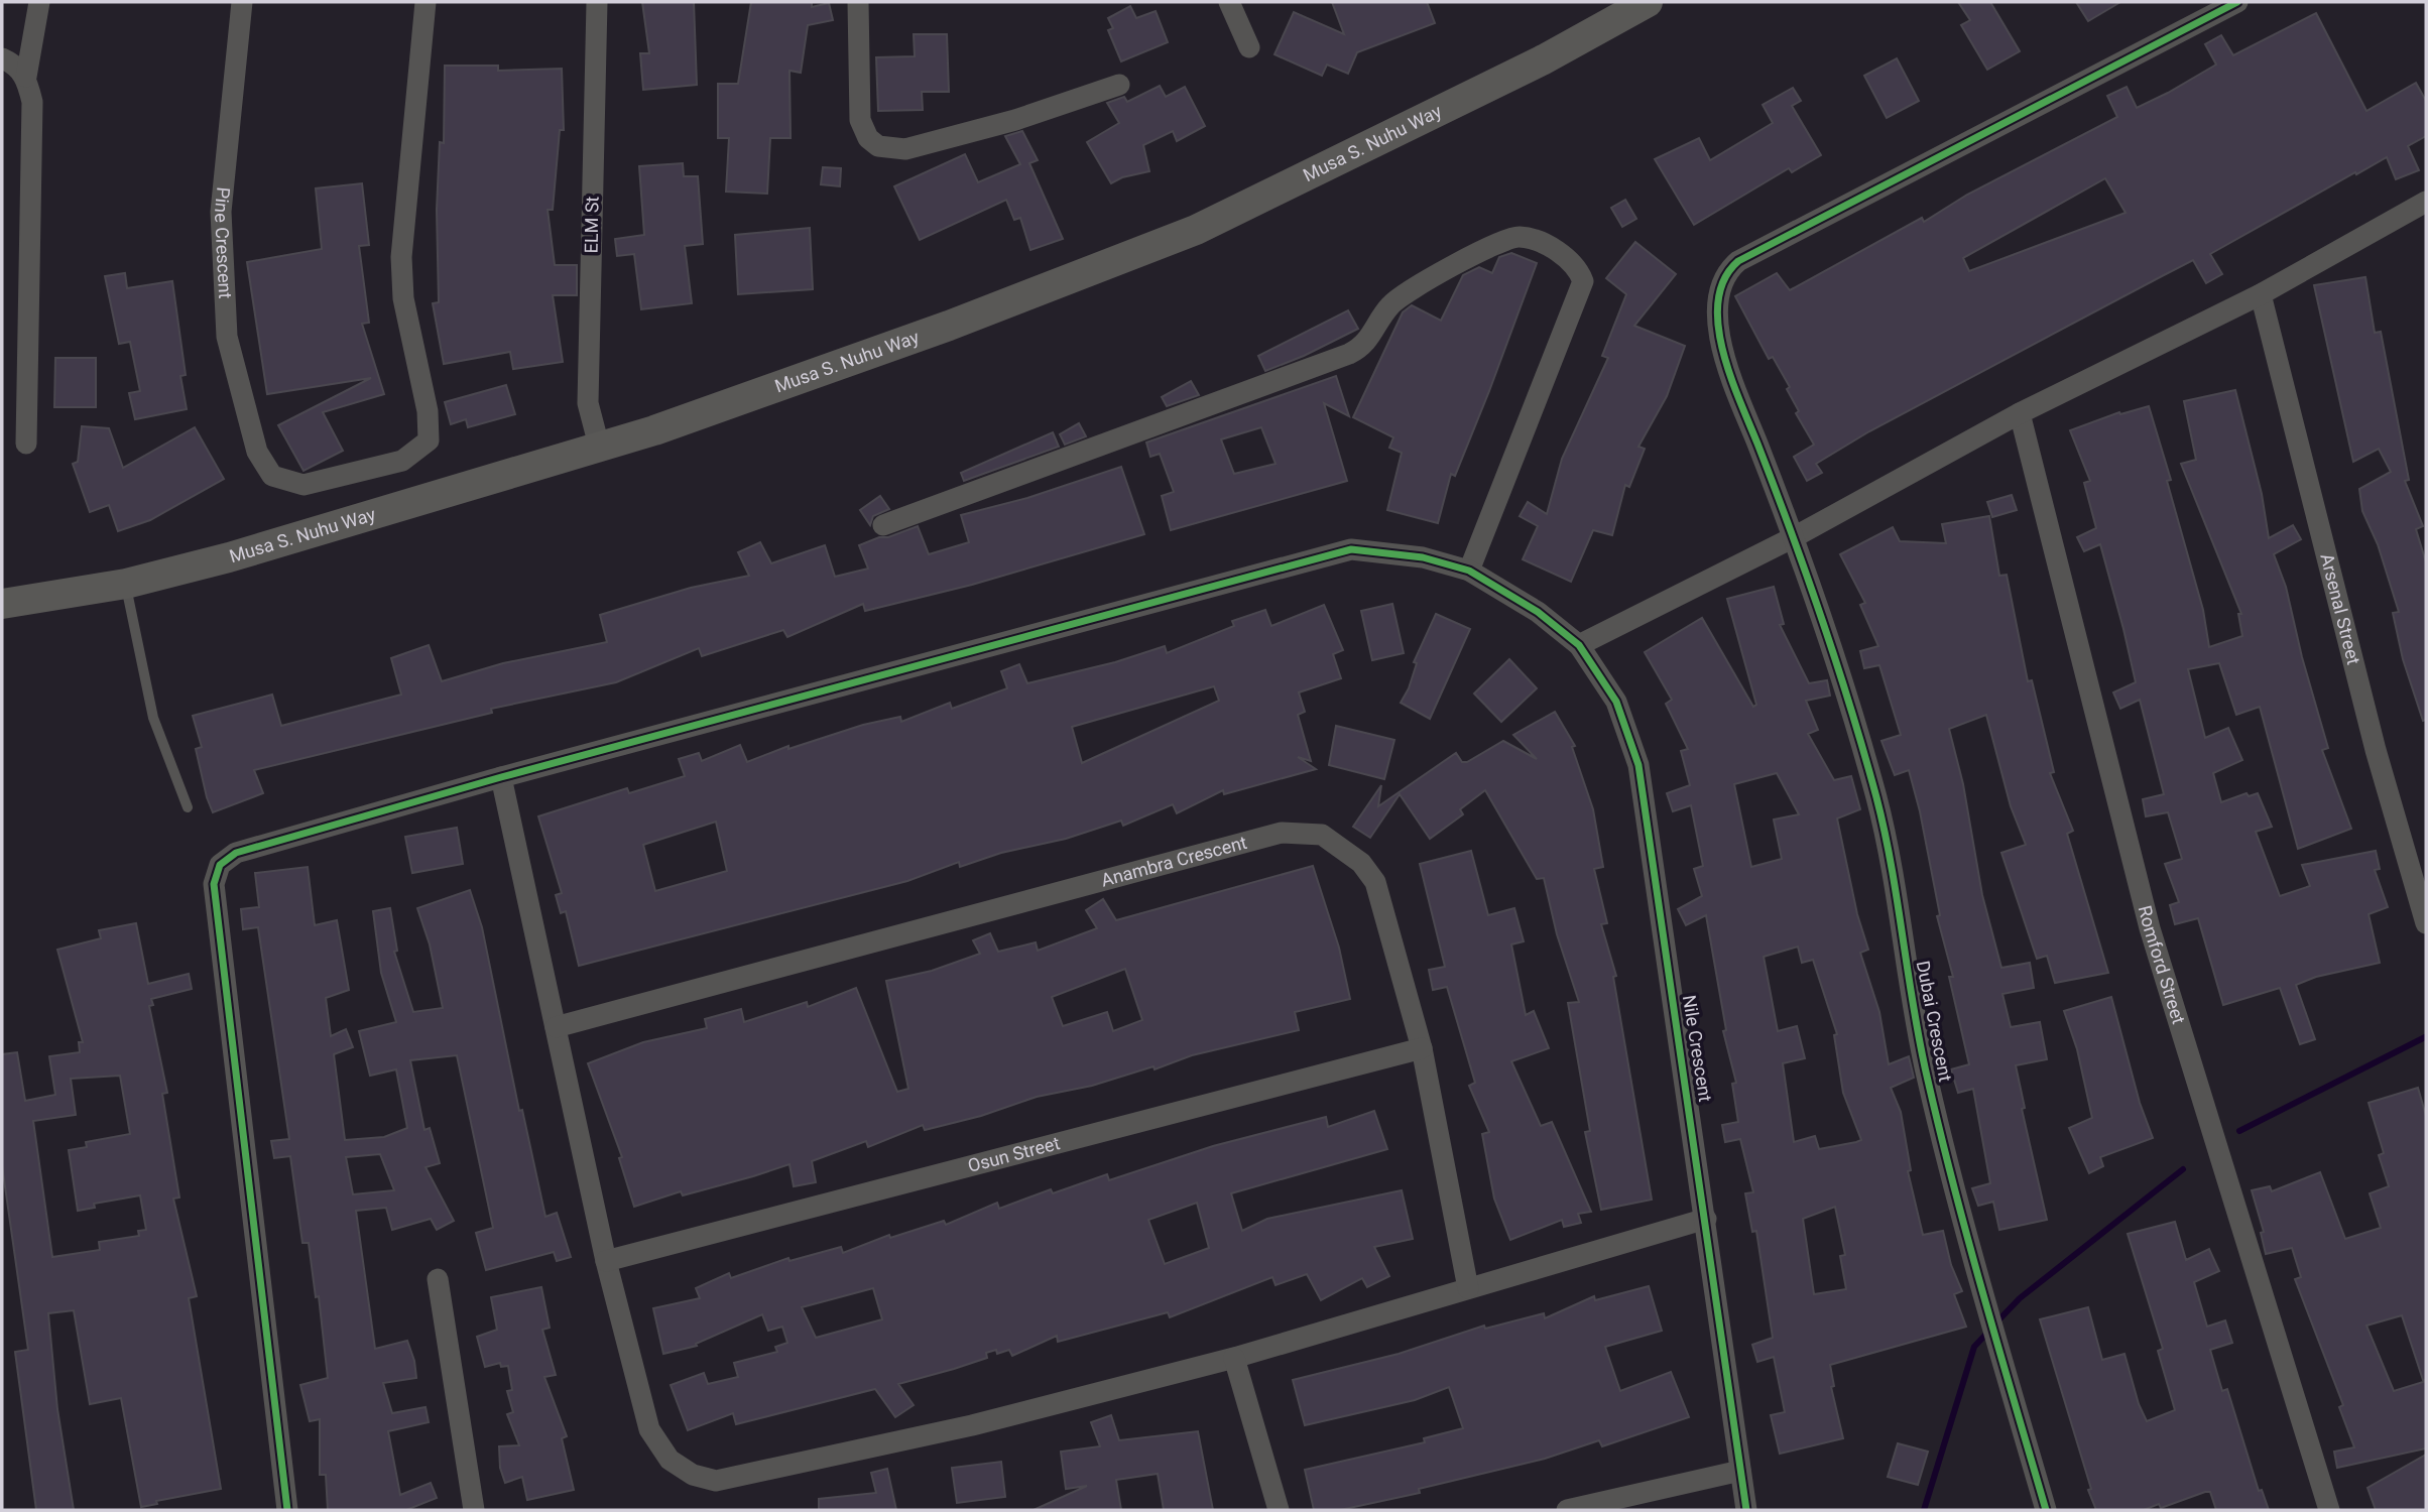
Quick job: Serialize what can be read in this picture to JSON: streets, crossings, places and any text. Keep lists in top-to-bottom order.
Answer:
{
  "streets": {
    "street": [
      "Musa S. Nuhu Way",
      "ELM St",
      "Pine Crescent",
      "Arsenal Street",
      "Anambra Crescent",
      "Romford Street",
      "Dubai Crescent",
      "Nile Crescent",
      "Osun Street"
    ]
  },
  "crossings": [
    ["Musa S. Nuhu Way", "ELM St"],
    ["Anambra Crescent", "Osun Street"]
  ]
}
